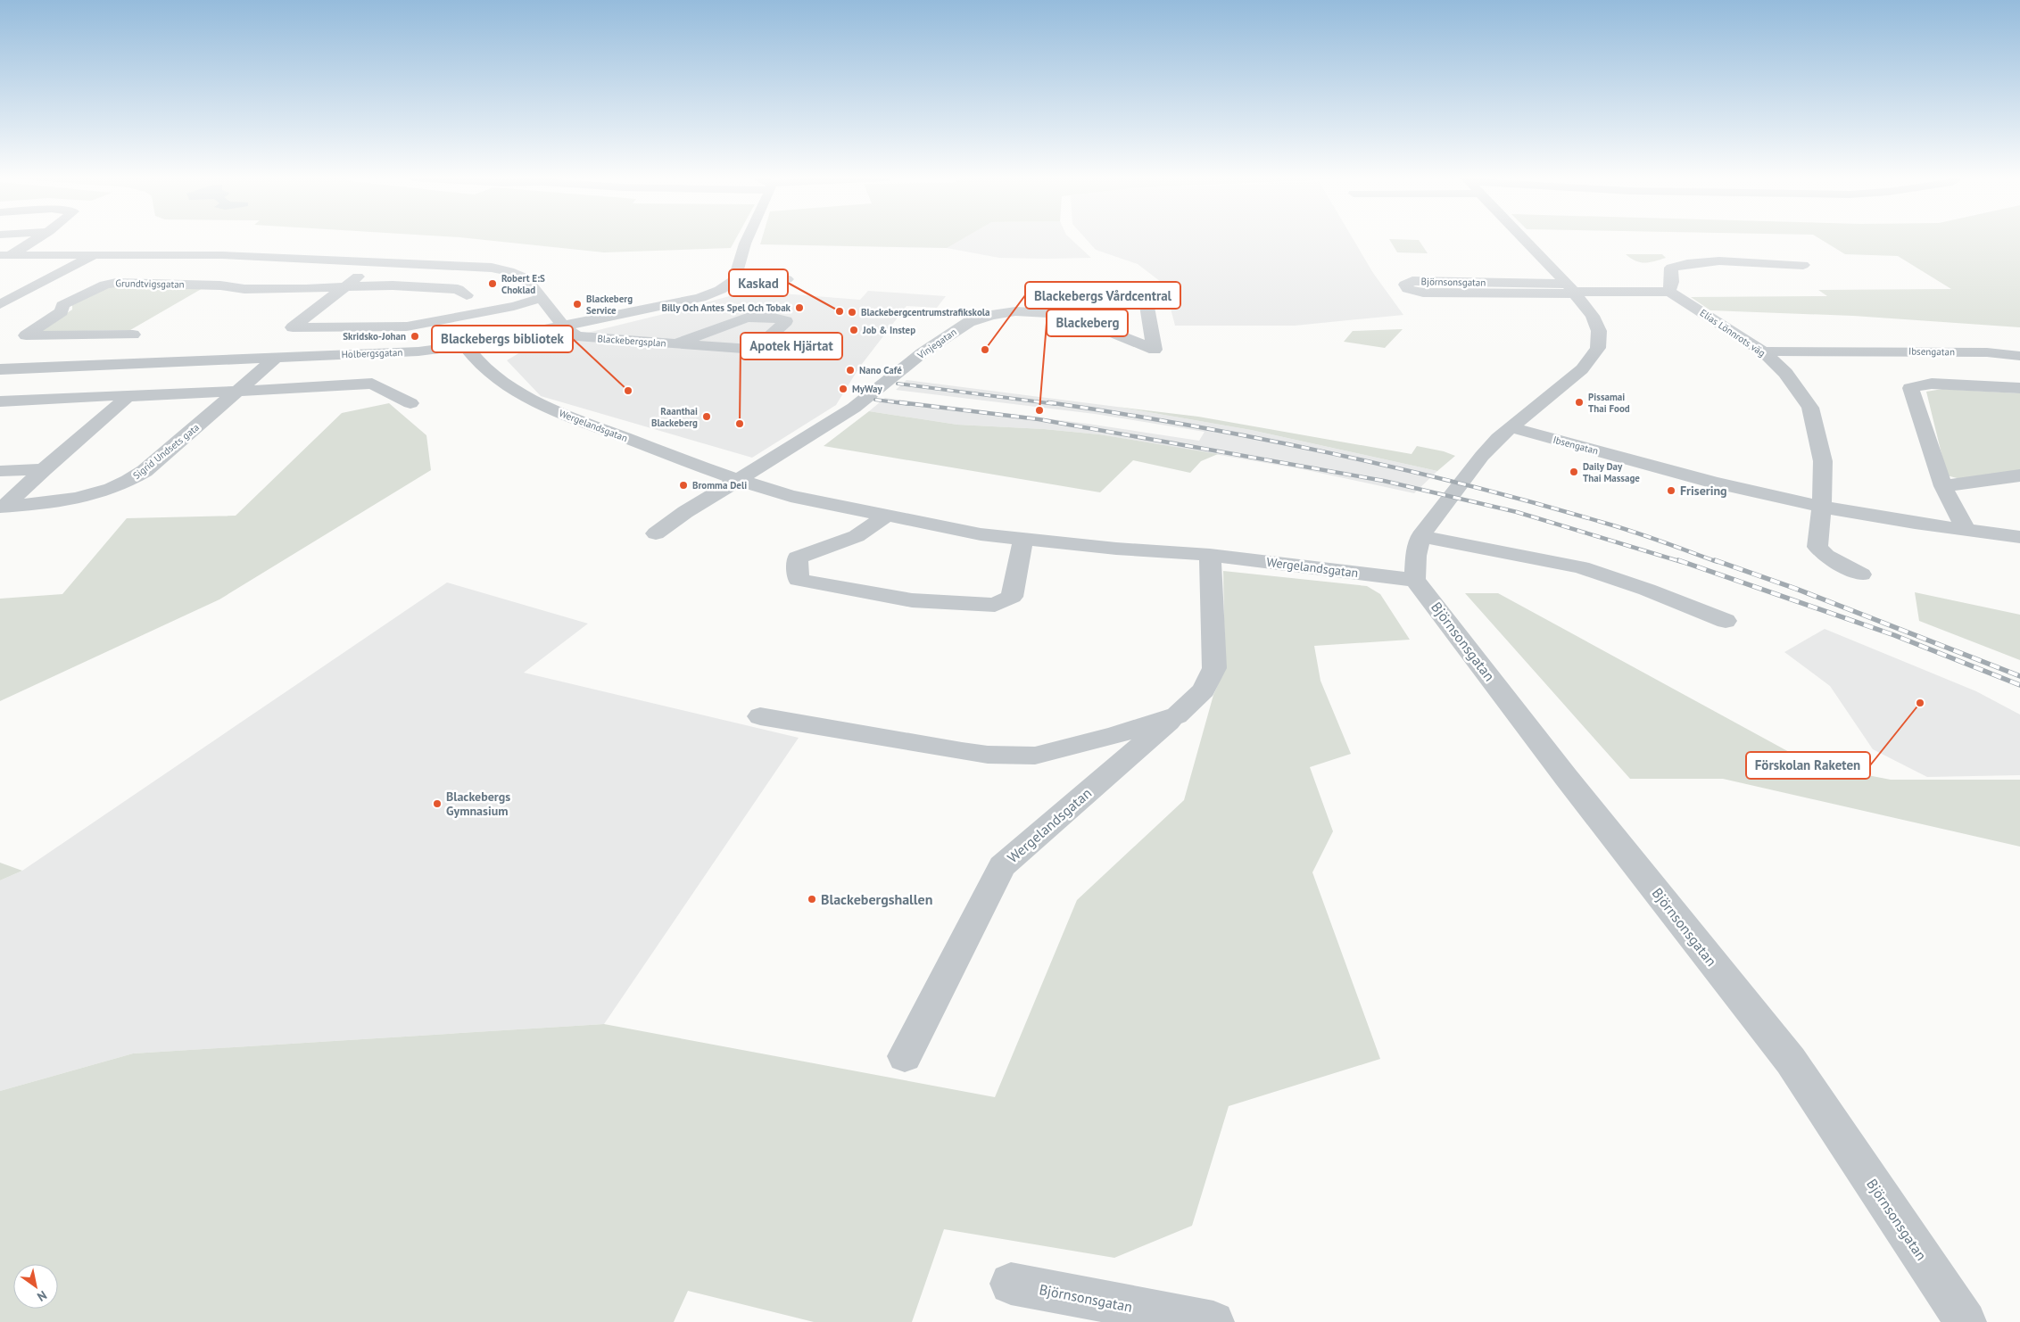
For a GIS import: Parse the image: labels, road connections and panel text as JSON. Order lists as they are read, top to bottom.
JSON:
{
  "streets": {
    "street": [
      "Björnsonsgatan",
      "Grundtvigsgatan",
      "Elias Lönnrots väg",
      "Blackebergsplan",
      "Vinjegatan",
      "Ibsengatan",
      "Holbergsgatan",
      "Wergelandsgatan",
      "Sigrid Undsets gata"
    ]
  },
  "crossings": [
    ["Björnsonsgatan", "Wergelandsgatan"],
    ["Elias Lönnrots väg", "Ibsengatan"],
    ["Blackebergsplan", "Holbergsgatan"],
    ["Vinjegatan", "Wergelandsgatan"],
    ["Holbergsgatan", "Wergelandsgatan"],
    ["Holbergsgatan", "Sigrid Undsets gata"]
  ],
  "places": [
    "Robert E:S Choklad",
    "Blackeberg Service",
    "Billy Och Antes Spel Och Tobak",
    "Kaskad",
    "Blackebergcentrumstrafikskola",
    "Job & Instep",
    "Skridsko-Johan",
    "Blackebergs Vårdcentral",
    "Nano Café",
    "MyWay",
    "Blackebergs bibliotek",
    "Pissamai Thai Food",
    "Blackeberg",
    "Raanthai Blackeberg",
    "Apotek Hjärtat",
    "Daily Day Thai Massage",
    "Bromma Deli",
    "Frisering",
    "Förskolan Raketen",
    "Blackebergs Gymnasium",
    "Blackebergshallen"
  ],
  "north": "bottom right"
}
